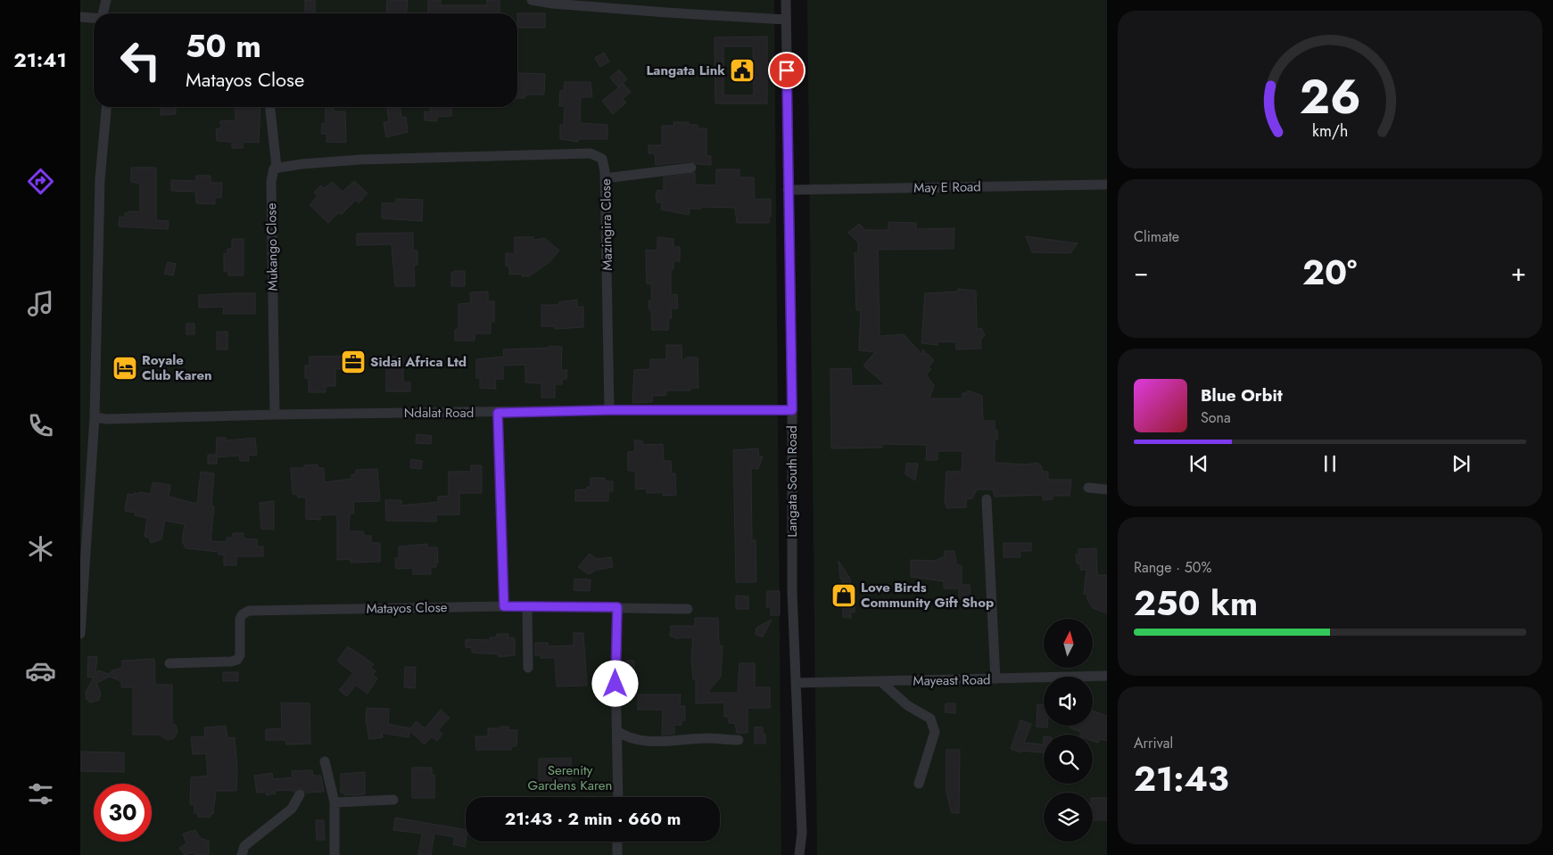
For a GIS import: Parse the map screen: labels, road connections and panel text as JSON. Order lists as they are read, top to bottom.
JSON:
{
  "streets": {
    "street": [
      "May E Road",
      "Mazingira Close",
      "Mukango Close",
      "Ndalat Road",
      "Langata South Road",
      "Matayos Close",
      "Mayeast Road"
    ]
  },
  "crossings": [
    ["May E Road", "Langata South Road"],
    ["Mazingira Close", "Mukango Close"],
    ["Mazingira Close", "Ndalat Road"],
    ["Mukango Close", "Ndalat Road"],
    ["Ndalat Road", "Langata South Road"],
    ["Langata South Road", "Mayeast Road"]
  ],
  "parks": ["Serenity Gardens Karen"],
  "places": {
    "public building": ["Langata Link"],
    "office": ["Sidai Africa Ltd"],
    "hotel": ["Royale Club Karen"],
    "shop": ["Love Birds Community Gift Shop"]
  },
  "north": "top",
  "page": {
    "tabs": "21:41",
    "turn": ["50 m", "Matayos Close"],
    "tile": [
      "Climate",
      ["Range · 50%", "250 km"],
      ["Arrival", "21:43"]
    ],
    "heat": ["−", "20°", "+"],
    "song": ["Blue Orbit", "Sona"],
    "limit": "30",
    "trip": "21:43 · 2 min · 660 m",
    "gauge": ["26", "km/h"]
  }
}
